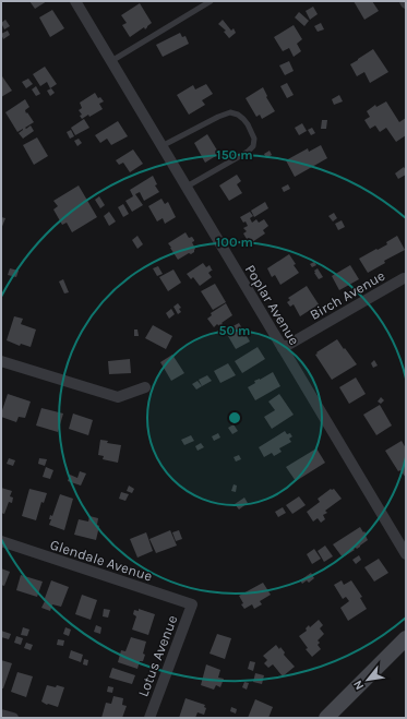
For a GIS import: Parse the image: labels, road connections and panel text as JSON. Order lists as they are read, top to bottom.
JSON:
{
  "streets": {
    "street": [
      "Birch Avenue",
      "Poplar Avenue",
      "Glendale Avenue",
      "Lotus Avenue"
    ]
  },
  "crossings": [
    ["Birch Avenue", "Poplar Avenue"],
    ["Glendale Avenue", "Lotus Avenue"]
  ],
  "north": "bottom left",
  "rings": ["150 m", "100 m", "50 m"]
}
